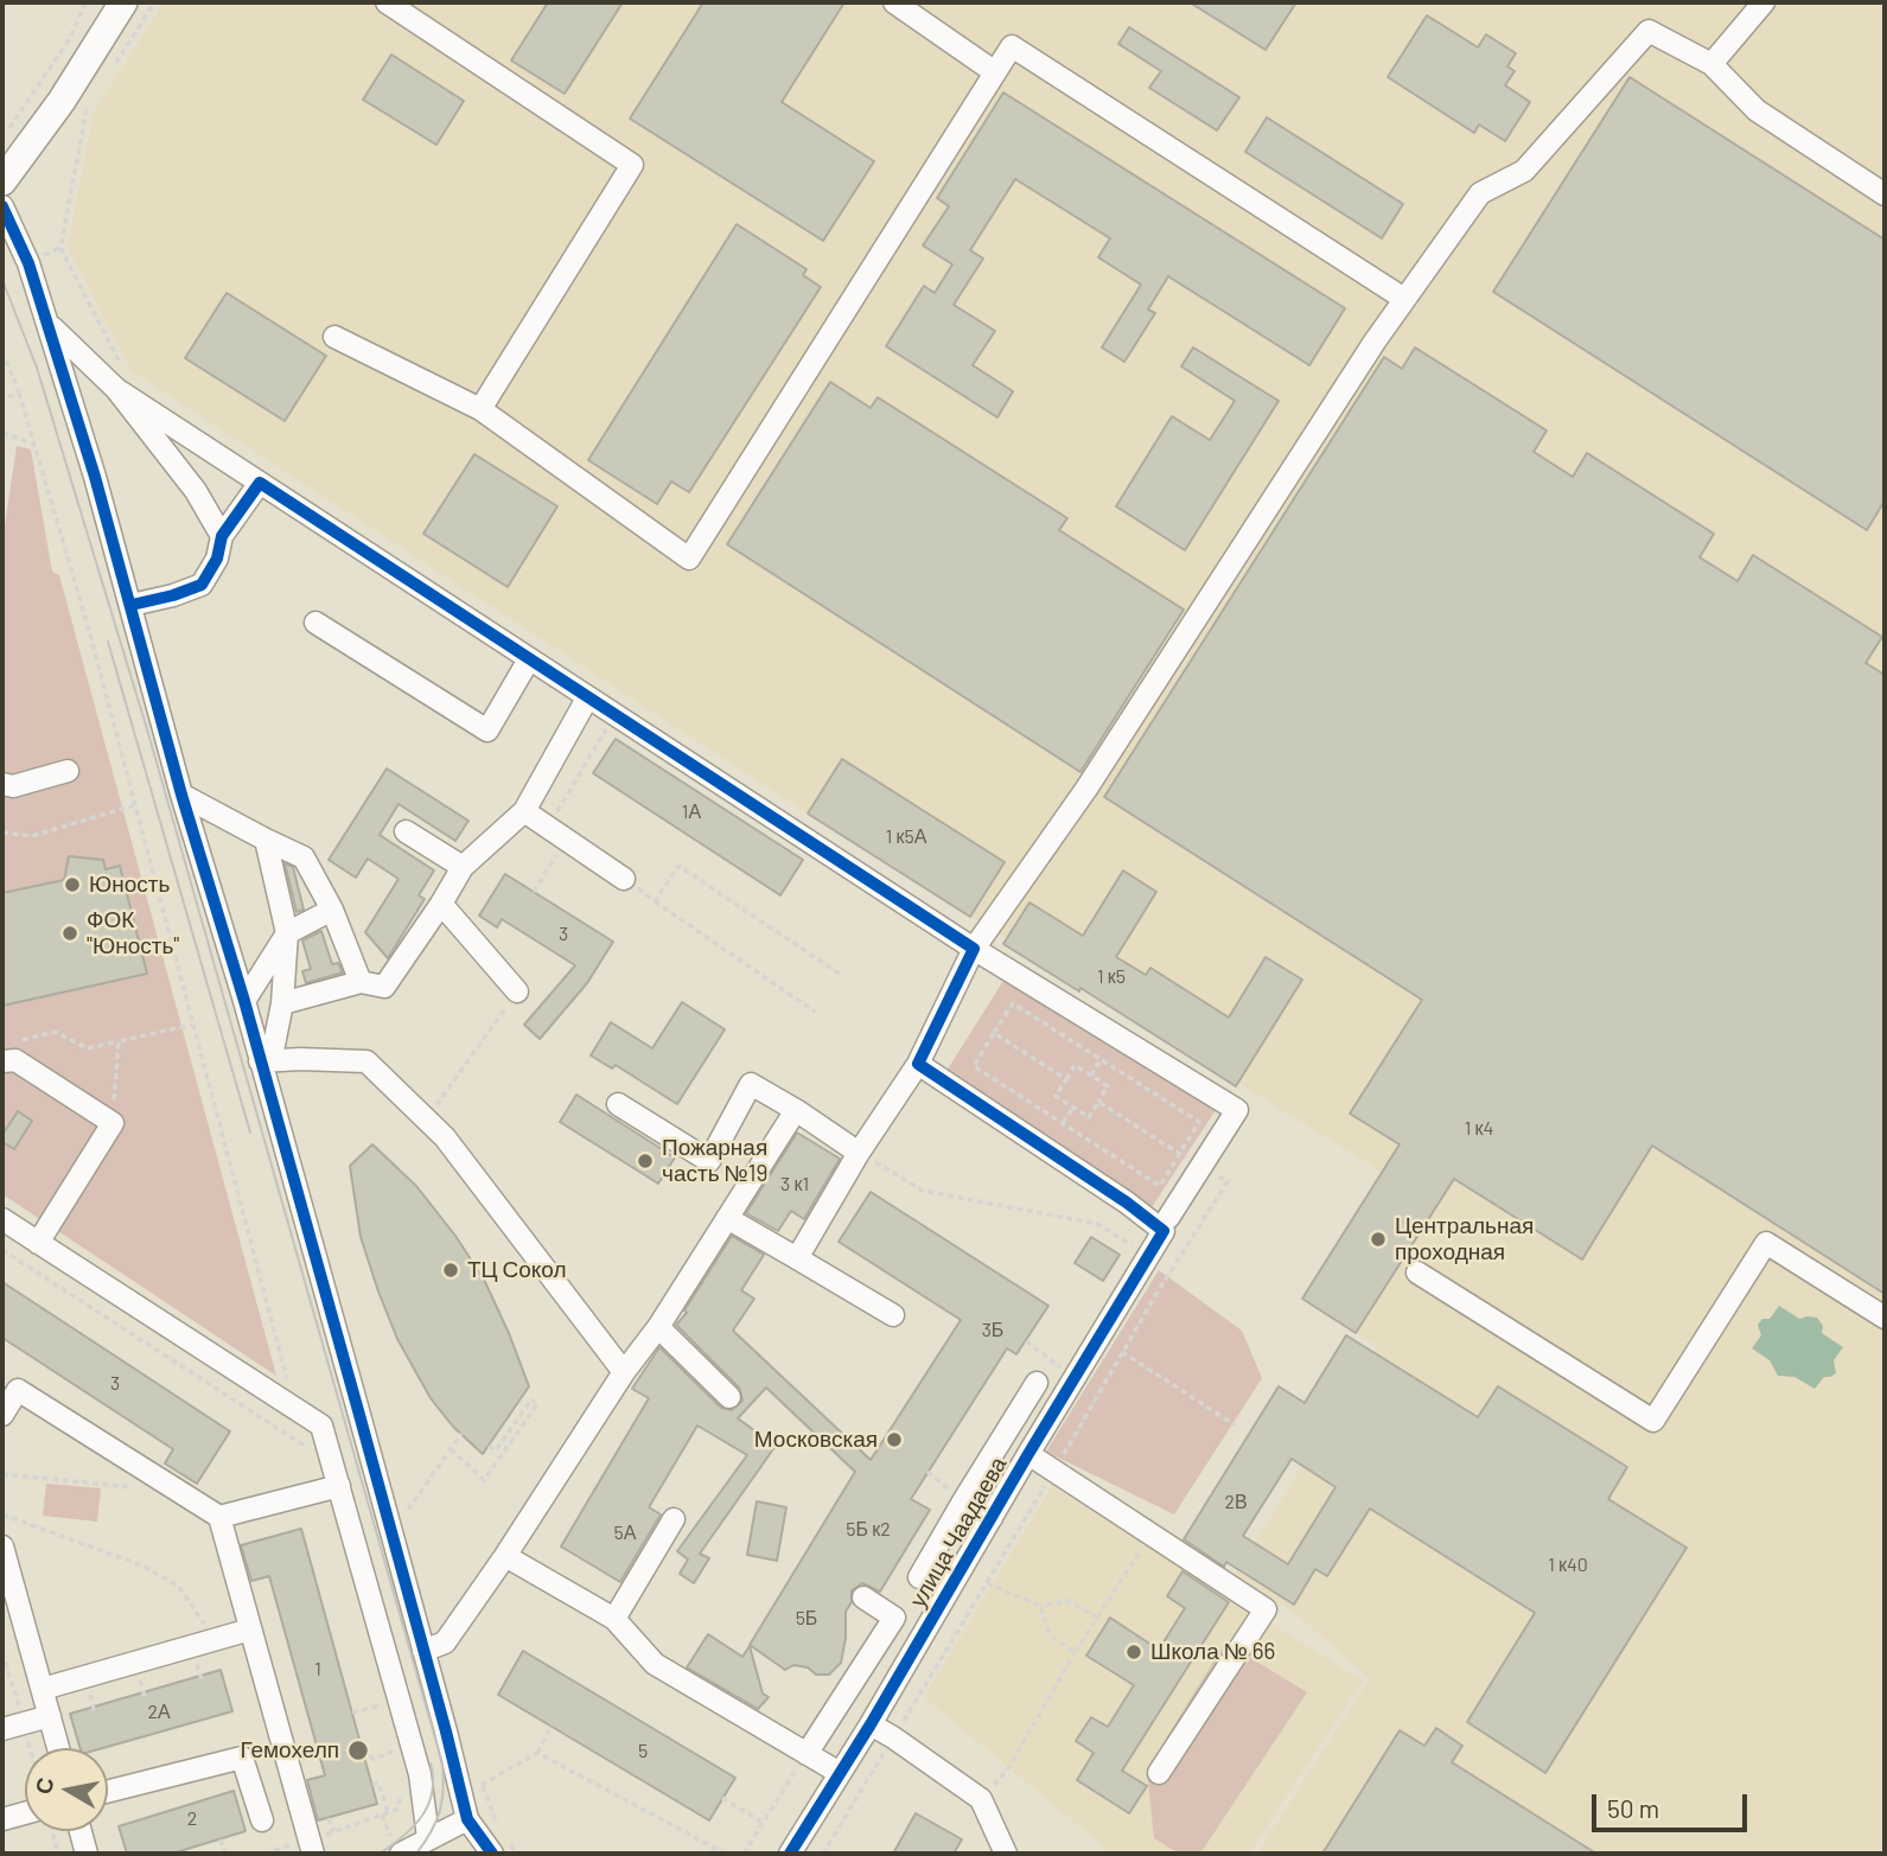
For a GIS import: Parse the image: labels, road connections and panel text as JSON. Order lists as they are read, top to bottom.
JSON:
{
  "streets": {
    "street": ["улица Чаадаева"]
  },
  "places": [
    "Юность",
    "ФОК \"Юность\"",
    "Пожарная часть №19",
    "Центральная проходная",
    "ТЦ Сокол",
    "Московская",
    "Школа № 66",
    "Гемохелп"
  ],
  "house_numbers": [
    "1А",
    "1 к5А",
    "3",
    "1 к5",
    "1 к4",
    "3 к1",
    "3Б",
    "3",
    "2В",
    "5Б к2",
    "5А",
    "1 к40",
    "5Б",
    "1",
    "2А",
    "5",
    "2"
  ],
  "scale_bar": "50 m",
  "north": "left"
}
